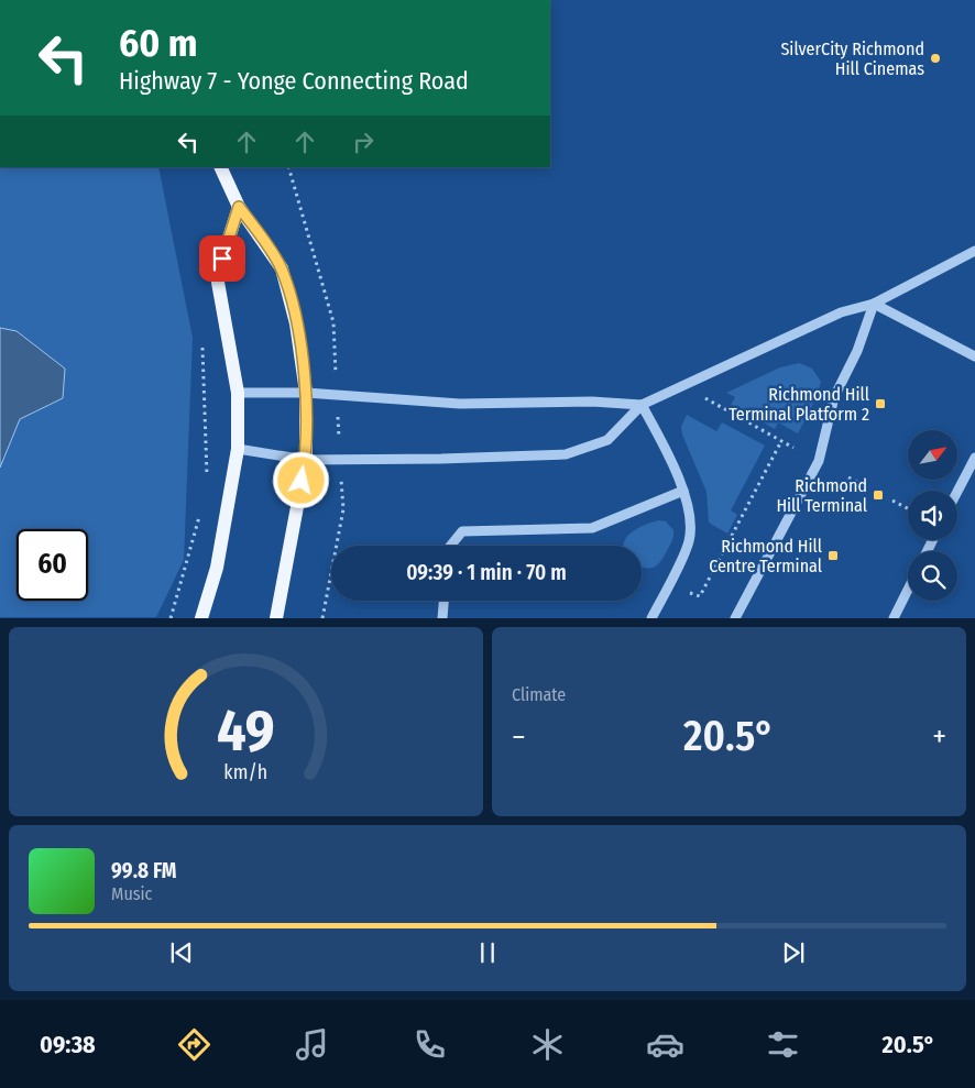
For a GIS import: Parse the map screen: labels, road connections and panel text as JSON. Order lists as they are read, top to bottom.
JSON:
{
  "places": {
    "other": ["SilverCity Richmond Hill Cinemas"],
    "transit": ["Richmond Hill Terminal Platform 2", "Richmond Hill Terminal", "Richmond Hill Centre Terminal"]
  },
  "north": "top right",
  "page": {
    "turn": ["60 m", "Highway 7 - Yonge Connecting Road"],
    "limit": "60",
    "trip": "09:39 · 1 min · 70 m",
    "tile": "Climate",
    "heat": ["−", "20.5°", "+"],
    "song": ["99.8 FM", "Music"],
    "tabs": ["09:38", "20.5°"],
    "gauge": ["49", "km/h"]
  }
}
